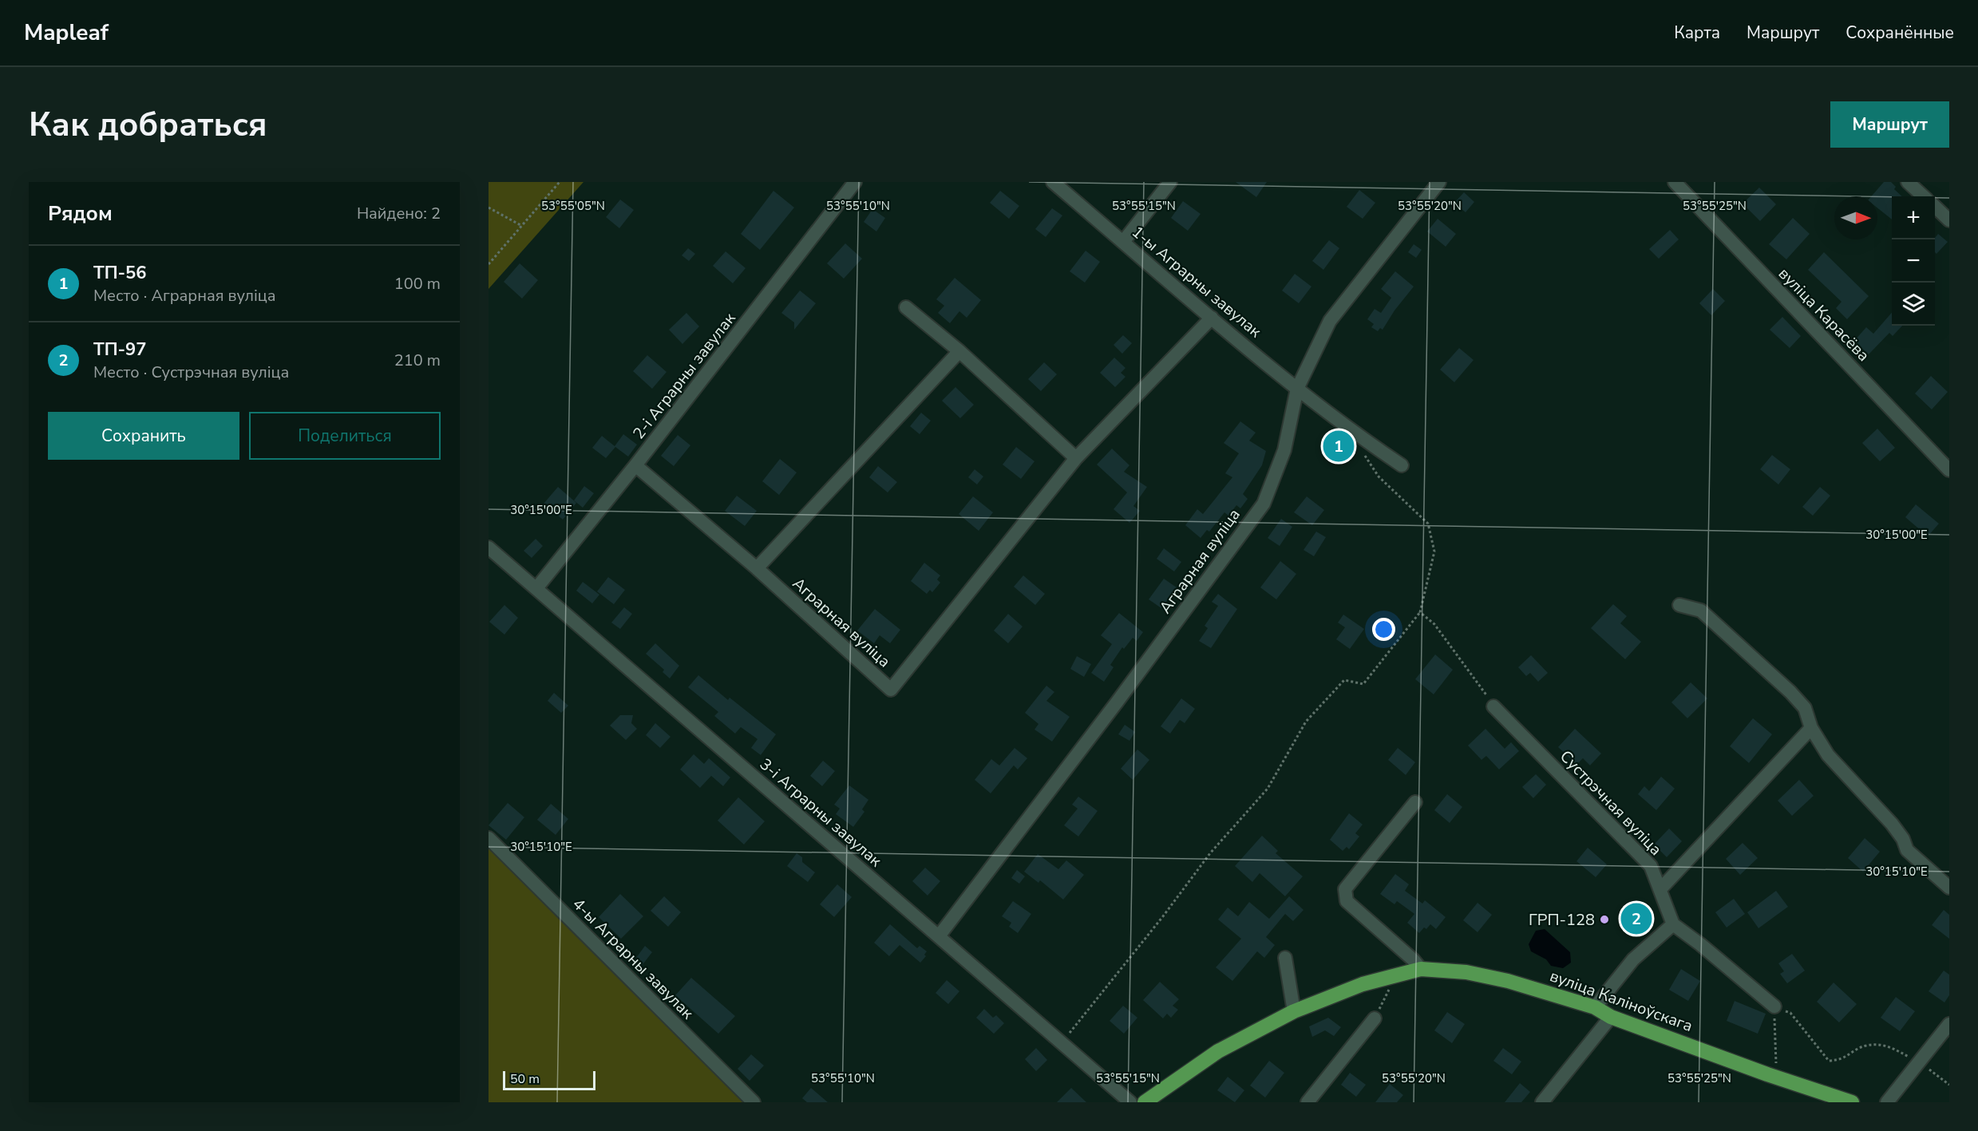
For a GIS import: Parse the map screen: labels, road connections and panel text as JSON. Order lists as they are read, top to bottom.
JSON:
{
  "streets": {
    "main road": ["вуліца Каліноўскага"],
    "street": [
      "1-ы Аграрны завулак",
      "вуліца Карасёва",
      "2-і Аграрны завулак",
      "Аграрная вуліца",
      "Сустрэчная вуліца",
      "3-і Аграрны завулак",
      "4-ы Аграрны завулак"
    ]
  },
  "crossings": [
    ["1-ы Аграрны завулак", "Аграрная вуліца"],
    ["2-і Аграрны завулак", "Аграрная вуліца"],
    ["2-і Аграрны завулак", "3-і Аграрны завулак"],
    ["Аграрная вуліца", "3-і Аграрны завулак"]
  ],
  "places": ["ГРП-128"],
  "scale_bar": "50 m",
  "north": "right",
  "page": {
    "header": "Mapleaf",
    "nav": ["Карта", "Маршрут", "Сохранённые"],
    "buttons": [
      "Маршрут",
      ["Сохранить", "Поделиться"]
    ],
    "title": "Как добраться",
    "heading": ["Рядом", "Найдено: 2"],
    "map_buttons": ["+", "−"],
    "list": [
      {
        "mark": "1",
        "name": "ТП-56",
        "note": "Место · Аграрная вуліца",
        "value": "100 m"
      },
      {
        "mark": "2",
        "name": "ТП-97",
        "note": "Место · Сустрэчная вуліца",
        "value": "210 m"
      }
    ],
    "pins": ["1", "2"],
    "scale": "50 m"
  },
  "coordinates": [
    "53°55'05\"N",
    "53°55'10\"N",
    "53°55'15\"N",
    "53°55'20\"N",
    "53°55'25\"N",
    "30°15'00\"E",
    "30°15'10\"E"
  ]
}
